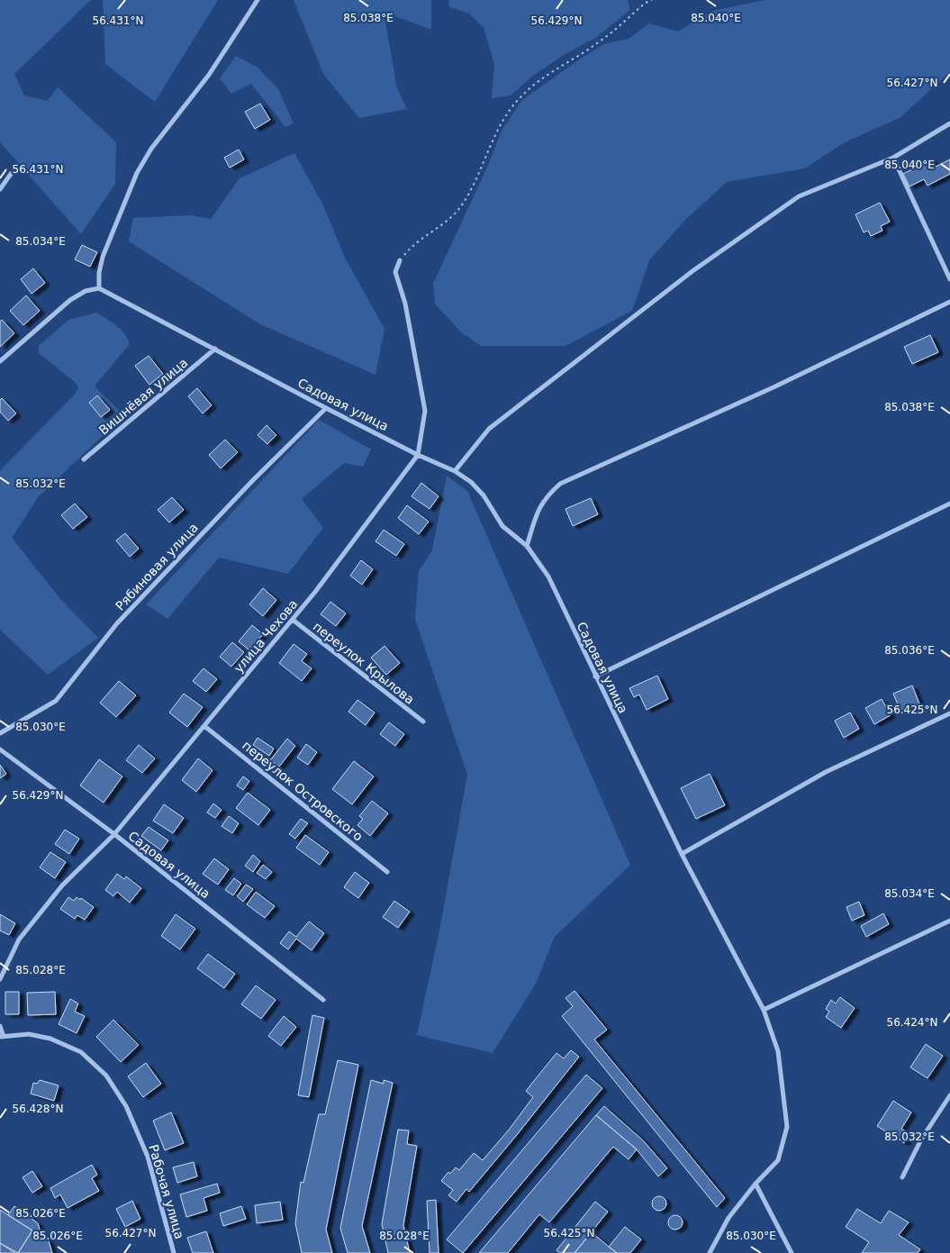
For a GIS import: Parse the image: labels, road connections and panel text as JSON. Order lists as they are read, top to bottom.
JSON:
{
  "streets": {
    "street": [
      "Вишнёвая улица",
      "Садовая улица",
      "Рябиновая улица",
      "улица Чехова",
      "переулок Крылова",
      "переулок Островского",
      "Рабочая улица"
    ]
  },
  "crossings": [
    ["Вишнёвая улица", "Садовая улица"],
    ["Садовая улица", "Рябиновая улица"],
    ["Садовая улица", "улица Чехова"],
    ["улица Чехова", "переулок Крылова"],
    ["улица Чехова", "переулок Островского"]
  ],
  "coordinates": [
    "85.040°E",
    "85.038°E",
    "56.431°N",
    "56.429°N",
    "56.427°N",
    "85.034°E",
    "85.032°E",
    "85.036°E",
    "56.425°N",
    "85.030°E",
    "85.028°E",
    "56.424°N",
    "56.428°N",
    "85.026°E"
  ]
}
